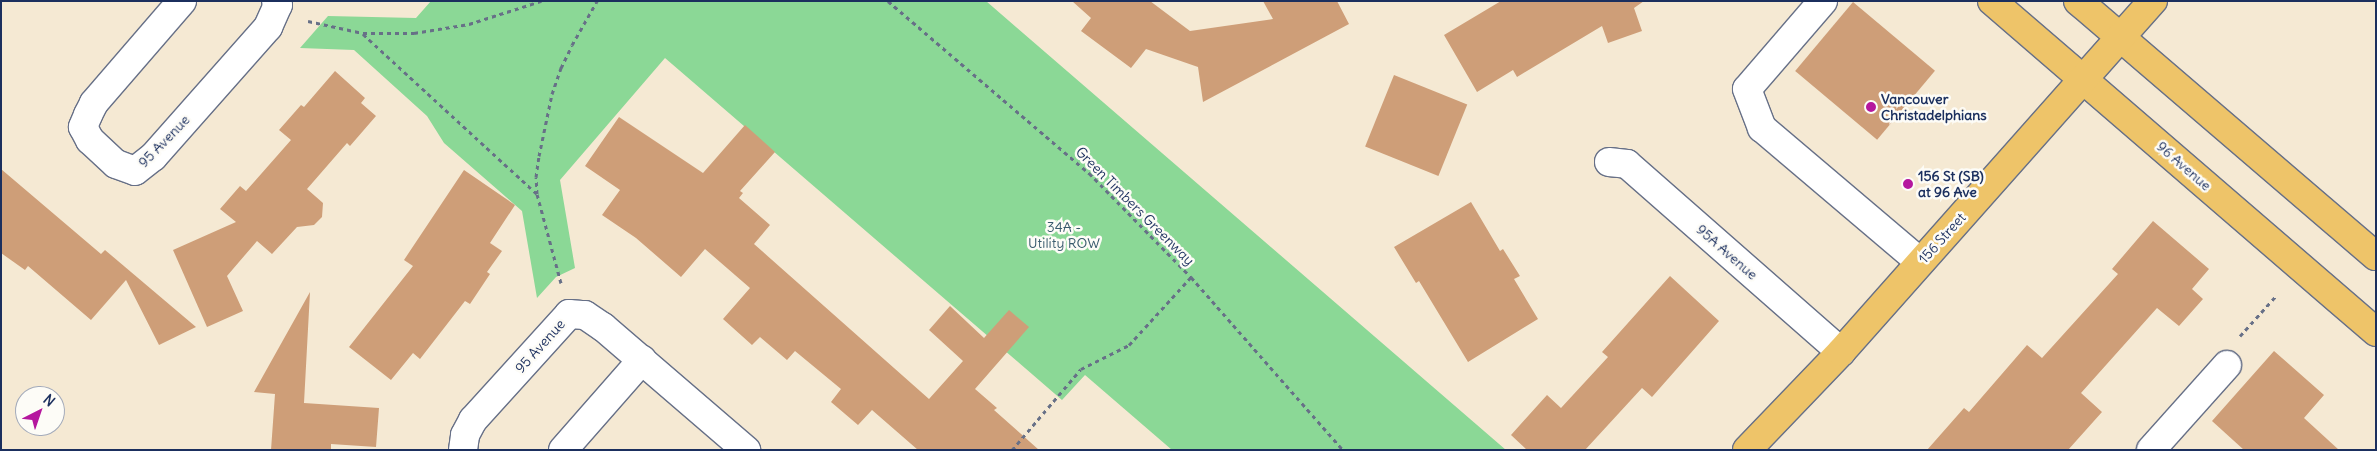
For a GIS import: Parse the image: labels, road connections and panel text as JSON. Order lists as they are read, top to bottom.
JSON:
{
  "streets": {
    "main road": ["96 Avenue", "156 Street"],
    "street": ["95 Avenue", "95A Avenue"],
    "path": ["Green Timbers Greenway"]
  },
  "crossings": [
    ["96 Avenue", "156 Street"],
    ["156 Street", "95A Avenue"]
  ],
  "parks": ["34A - Utility ROW"],
  "places": ["Vancouver Christadelphians", "156 St (SB) at 96 Ave"],
  "north": "top right"
}
